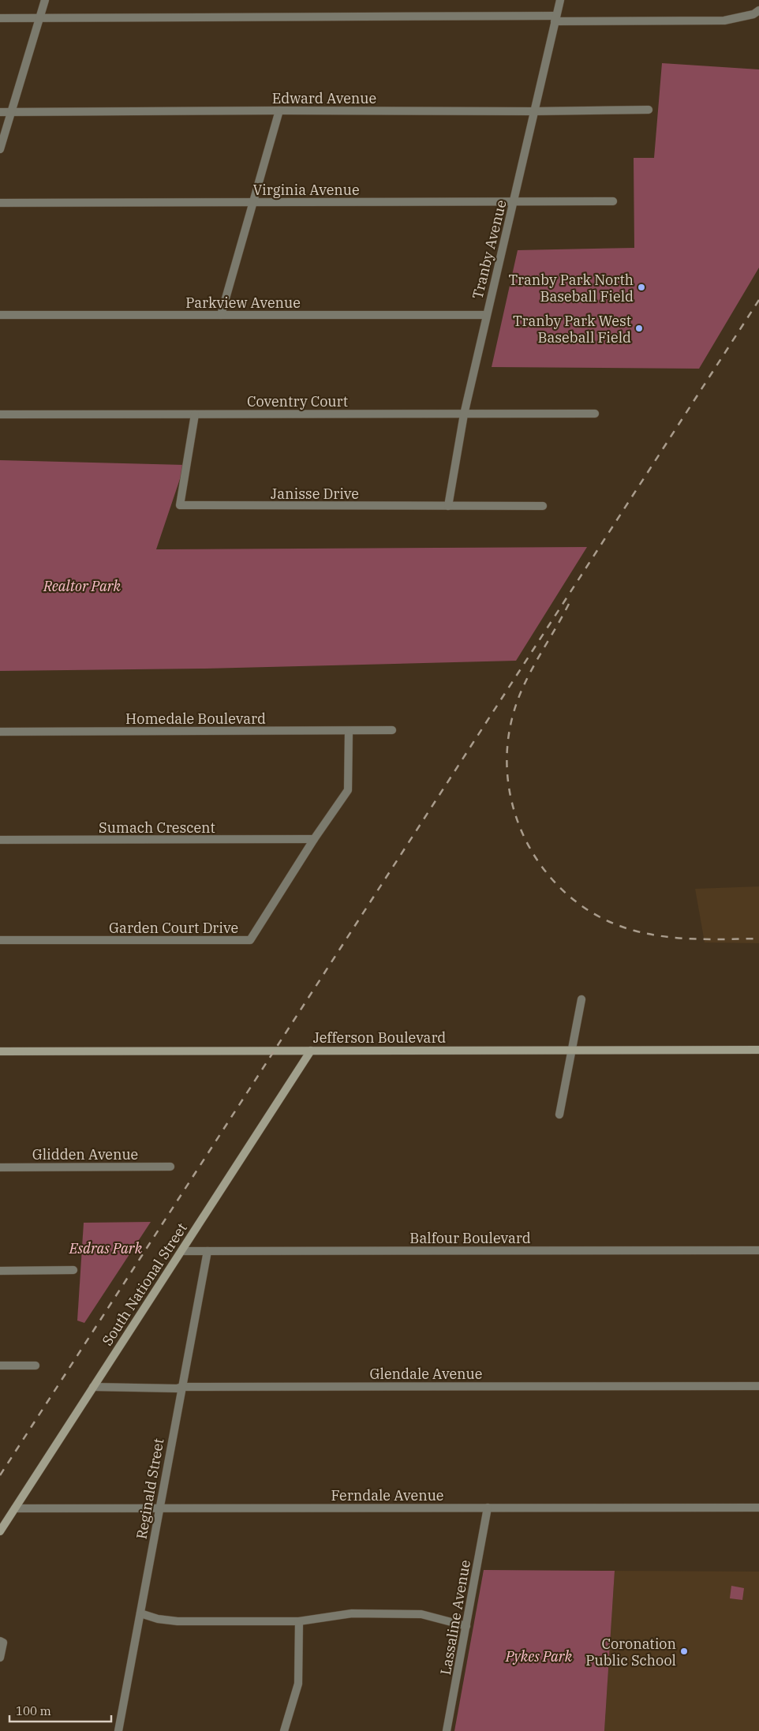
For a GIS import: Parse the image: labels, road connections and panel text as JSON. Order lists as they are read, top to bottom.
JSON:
{
  "streets": {
    "street": [
      "Edward Avenue",
      "Virginia Avenue",
      "Tranby Avenue",
      "Parkview Avenue",
      "Coventry Court",
      "Janisse Drive",
      "Homedale Boulevard",
      "Sumach Crescent",
      "Garden Court Drive",
      "Jefferson Boulevard",
      "Glidden Avenue",
      "Balfour Boulevard",
      "South National Street",
      "Glendale Avenue",
      "Reginald Street",
      "Ferndale Avenue",
      "Lassaline Avenue"
    ]
  },
  "crossings": [
    ["Edward Avenue", "Tranby Avenue"],
    ["Virginia Avenue", "Tranby Avenue"],
    ["Tranby Avenue", "Parkview Avenue"],
    ["Tranby Avenue", "Coventry Court"],
    ["Tranby Avenue", "Janisse Drive"],
    ["Coventry Court", "Janisse Drive"],
    ["Homedale Boulevard", "Garden Court Drive"],
    ["Sumach Crescent", "Garden Court Drive"],
    ["Jefferson Boulevard", "South National Street"],
    ["Balfour Boulevard", "South National Street"],
    ["Balfour Boulevard", "Reginald Street"],
    ["South National Street", "Glendale Avenue"],
    ["South National Street", "Ferndale Avenue"],
    ["Glendale Avenue", "Reginald Street"],
    ["Reginald Street", "Ferndale Avenue"],
    ["Ferndale Avenue", "Lassaline Avenue"]
  ],
  "parks": ["Realtor Park", "Esdras Park", "Pykes Park"],
  "places": ["Tranby Park North Baseball Field", "Tranby Park West Baseball Field", "Coronation Public School"],
  "scale_bar": "100 m"
}
